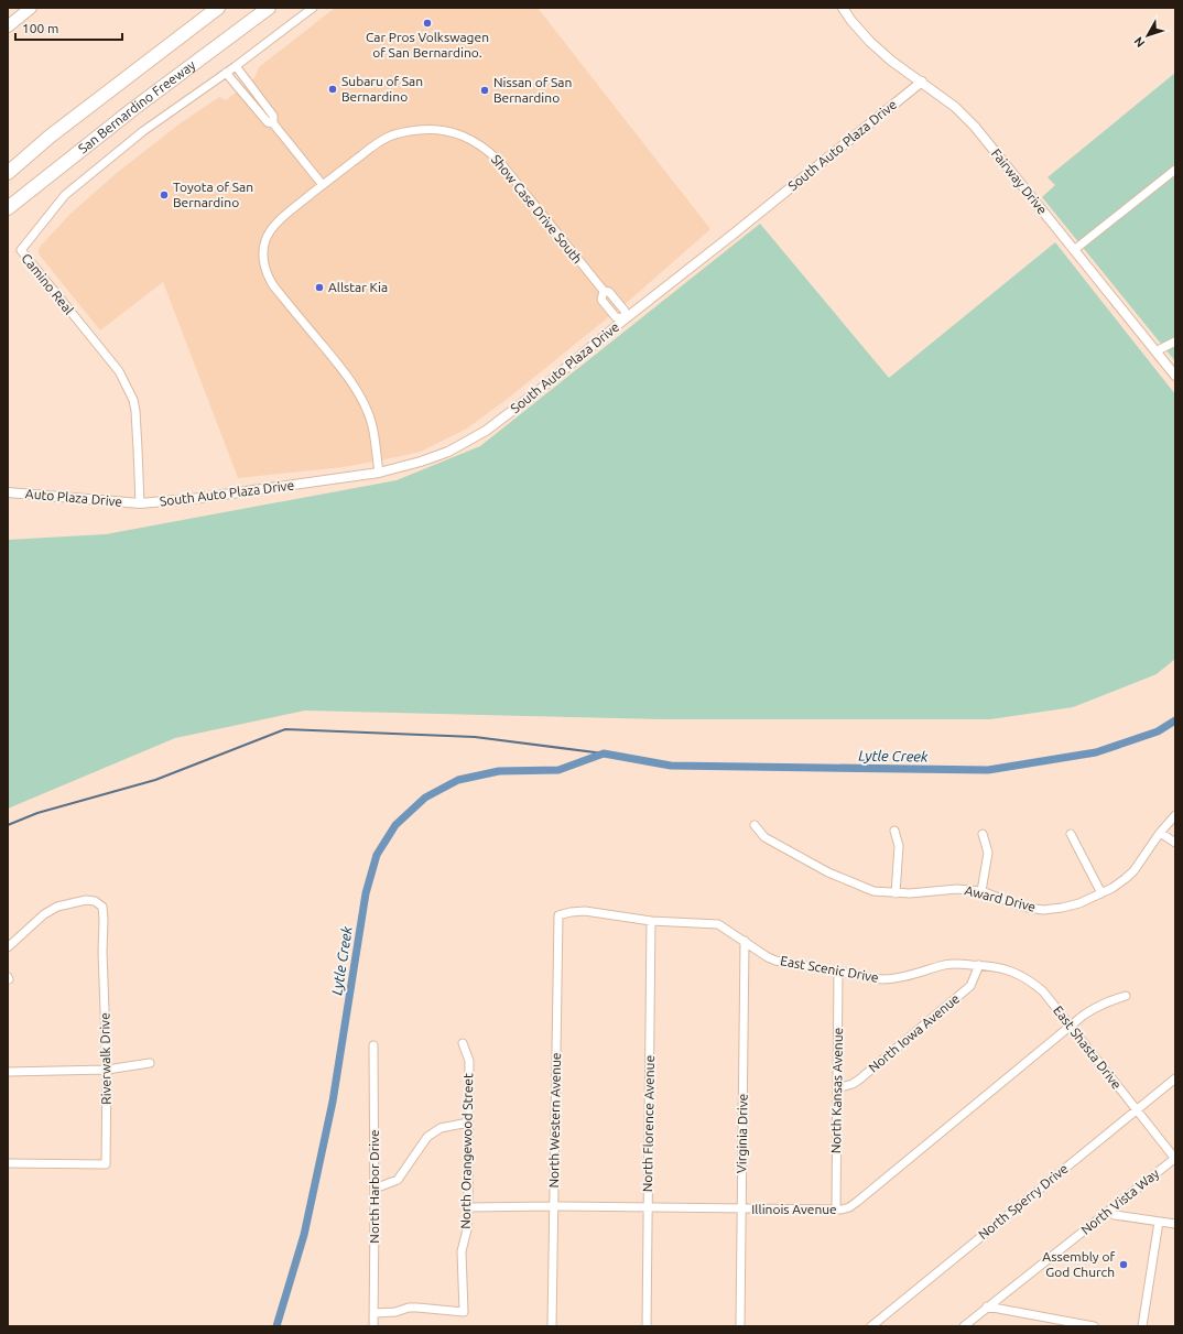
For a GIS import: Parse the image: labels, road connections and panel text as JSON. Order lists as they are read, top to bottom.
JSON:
{
  "streets": {
    "highway": ["San Bernardino Freeway"],
    "street": [
      "South Auto Plaza Drive",
      "Fairway Drive",
      "Show Case Drive South",
      "Camino Real",
      "Auto Plaza Drive",
      "Award Drive",
      "East Scenic Drive",
      "North Iowa Avenue",
      "East Shasta Drive",
      "Riverwalk Drive",
      "North Kansas Avenue",
      "North Western Avenue",
      "North Florence Avenue",
      "Virginia Drive",
      "North Orangewood Street",
      "North Harbor Drive",
      "North Sperry Drive",
      "North Vista Way",
      "Illinois Avenue"
    ]
  },
  "crossings": [
    ["South Auto Plaza Drive", "Fairway Drive"],
    ["South Auto Plaza Drive", "Show Case Drive South"],
    ["South Auto Plaza Drive", "Camino Real"],
    ["South Auto Plaza Drive", "Auto Plaza Drive"],
    ["Camino Real", "Auto Plaza Drive"],
    ["East Scenic Drive", "North Iowa Avenue"],
    ["East Scenic Drive", "East Shasta Drive"],
    ["East Scenic Drive", "North Kansas Avenue"],
    ["East Scenic Drive", "North Western Avenue"],
    ["East Scenic Drive", "North Florence Avenue"],
    ["East Scenic Drive", "Virginia Drive"],
    ["North Iowa Avenue", "East Shasta Drive"],
    ["North Iowa Avenue", "North Kansas Avenue"],
    ["East Shasta Drive", "North Sperry Drive"],
    ["East Shasta Drive", "North Vista Way"],
    ["East Shasta Drive", "Illinois Avenue"],
    ["North Kansas Avenue", "Illinois Avenue"],
    ["North Western Avenue", "Illinois Avenue"],
    ["North Florence Avenue", "Illinois Avenue"],
    ["Virginia Drive", "Illinois Avenue"],
    ["North Orangewood Street", "North Harbor Drive"],
    ["North Orangewood Street", "Illinois Avenue"]
  ],
  "water": ["Lytle Creek"],
  "places": [
    "Car Pros Volkswagen of San Bernardino.",
    "Subaru of San Bernardino",
    "Nissan of San Bernardino",
    "Toyota of San Bernardino",
    "Allstar Kia",
    "Assembly of God Church"
  ],
  "scale_bar": "100 m",
  "north": "bottom left"
}
